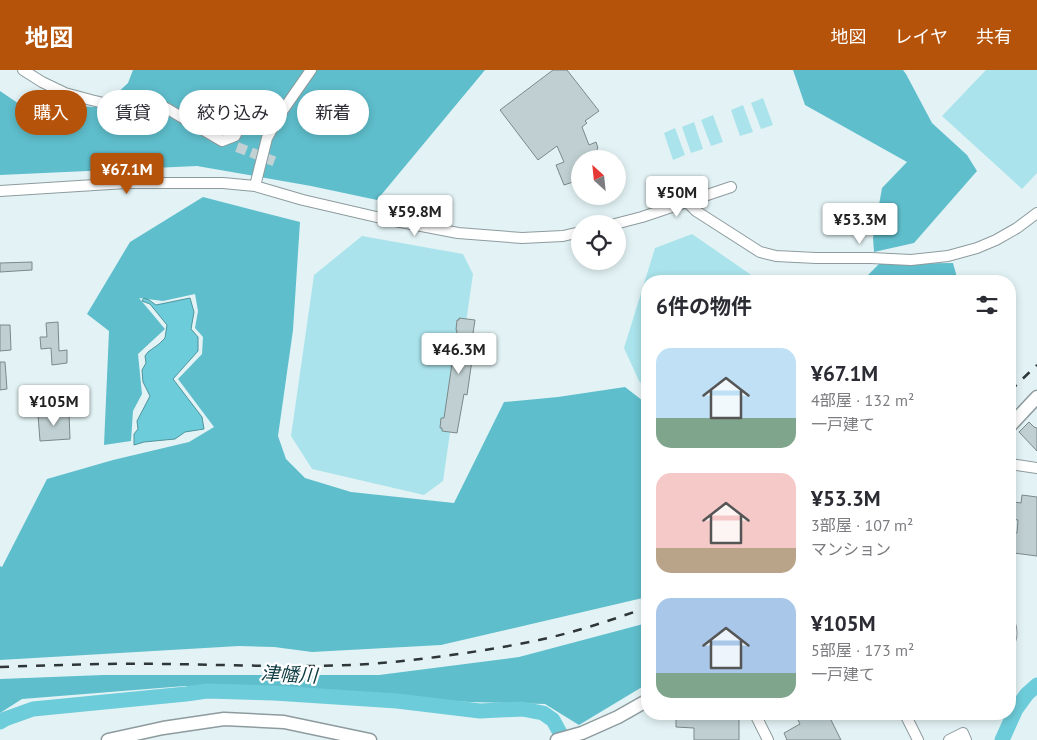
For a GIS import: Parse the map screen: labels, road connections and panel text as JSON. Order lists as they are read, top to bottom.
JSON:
{
  "water": ["津幡川"],
  "north": "top left",
  "page": {
    "header": "地図",
    "nav": ["地図", "レイヤ", "共有"],
    "chip": [
      "購入",
      "賃貸",
      "絞り込み",
      "新着"
    ],
    "price": [
      "¥67.1M",
      "¥50M",
      "¥59.8M",
      "¥53.3M",
      "¥46.3M",
      "¥105M"
    ],
    "heading": "6件の物件",
    "list": [
      {
        "name": "¥67.1M",
        "note": "4部屋 · 132 m² · 一戸建て"
      },
      {
        "name": "¥53.3M",
        "note": "3部屋 · 107 m² · マンション"
      },
      {
        "name": "¥105M",
        "note": "5部屋 · 173 m² · 一戸建て"
      }
    ]
  }
}
